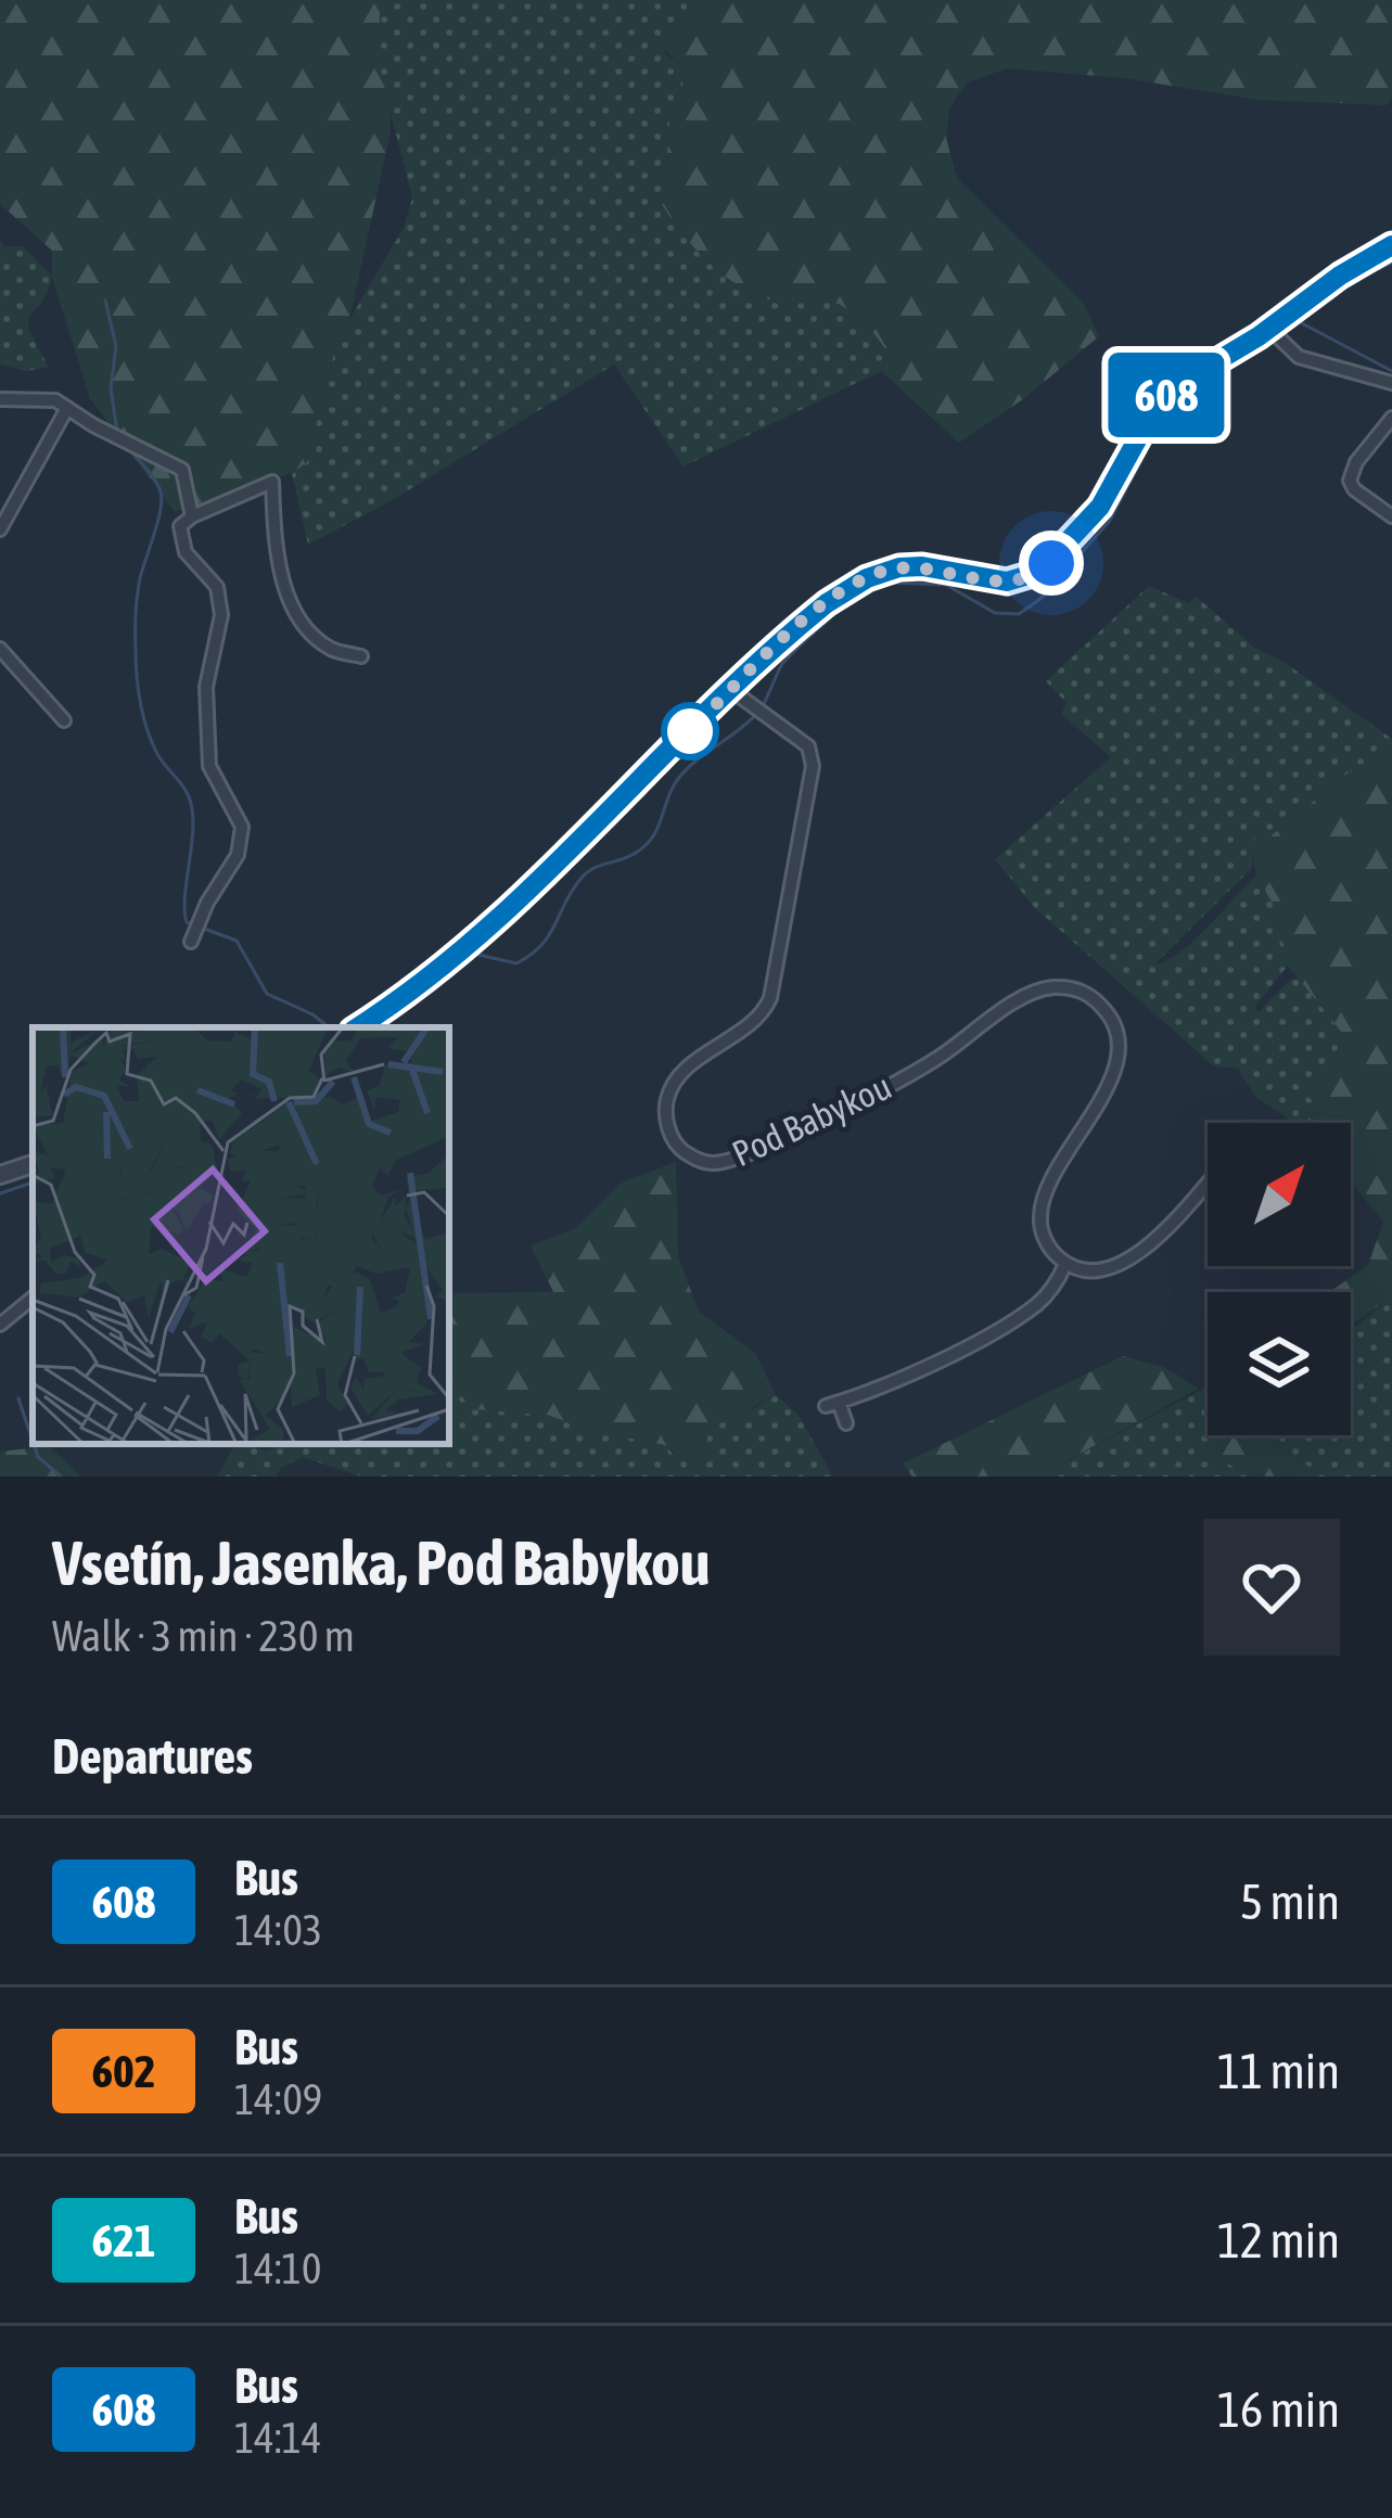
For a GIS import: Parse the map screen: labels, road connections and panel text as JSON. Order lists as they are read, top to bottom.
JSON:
{
  "streets": {
    "street": ["Pod Babykou"]
  },
  "lines": ["bus line 608"],
  "north": "top right",
  "page": {
    "on_map": "608",
    "heading": [
      ["Vsetín, Jasenka, Pod Babykou", "Walk · 3 min · 230 m"],
      "Departures"
    ],
    "list": [
      {
        "mark": "608",
        "name": "Bus",
        "note": "14:03",
        "value": "5 min"
      },
      {
        "mark": "602",
        "name": "Bus",
        "note": "14:09",
        "value": "11 min"
      },
      {
        "mark": "621",
        "name": "Bus",
        "note": "14:10",
        "value": "12 min"
      },
      {
        "mark": "608",
        "name": "Bus",
        "note": "14:14",
        "value": "16 min"
      }
    ]
  }
}
